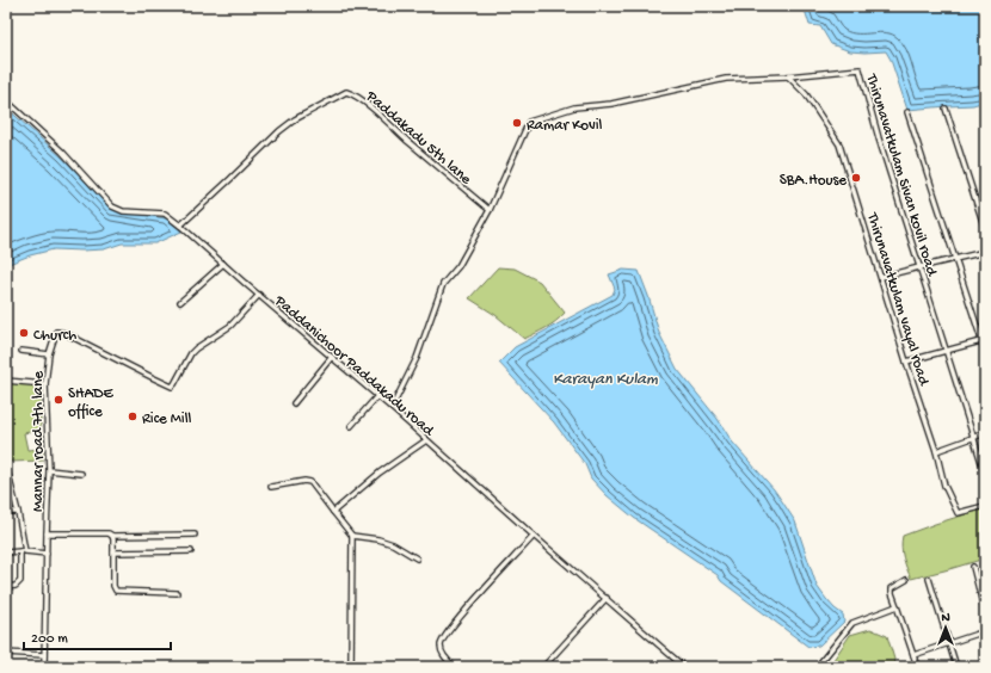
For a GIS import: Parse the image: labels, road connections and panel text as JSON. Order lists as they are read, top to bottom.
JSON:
{
  "streets": {
    "street": [
      "Paddakadu 5th lane",
      "Thirunavatkulam Sivan kovil road",
      "Thirunavatkulam vayal road",
      "Paddanichoor Paddakadu road",
      "Mannar road 7th lane"
    ]
  },
  "crossings": [
    ["Paddakadu 5th lane", "Thirunavatkulam Sivan kovil road"],
    ["Paddakadu 5th lane", "Paddanichoor Paddakadu road"],
    ["Thirunavatkulam Sivan kovil road", "Thirunavatkulam vayal road"],
    ["Thirunavatkulam Sivan kovil road", "Paddanichoor Paddakadu road"],
    ["Paddanichoor Paddakadu road", "Mannar road 7th lane"]
  ],
  "water": ["Karayan Kulam"],
  "places": [
    "Ramar Kovil",
    "SBA.House",
    "Church",
    "SHADE office",
    "Rice Mill"
  ],
  "scale_bar": "200 m",
  "north": "top"
}
